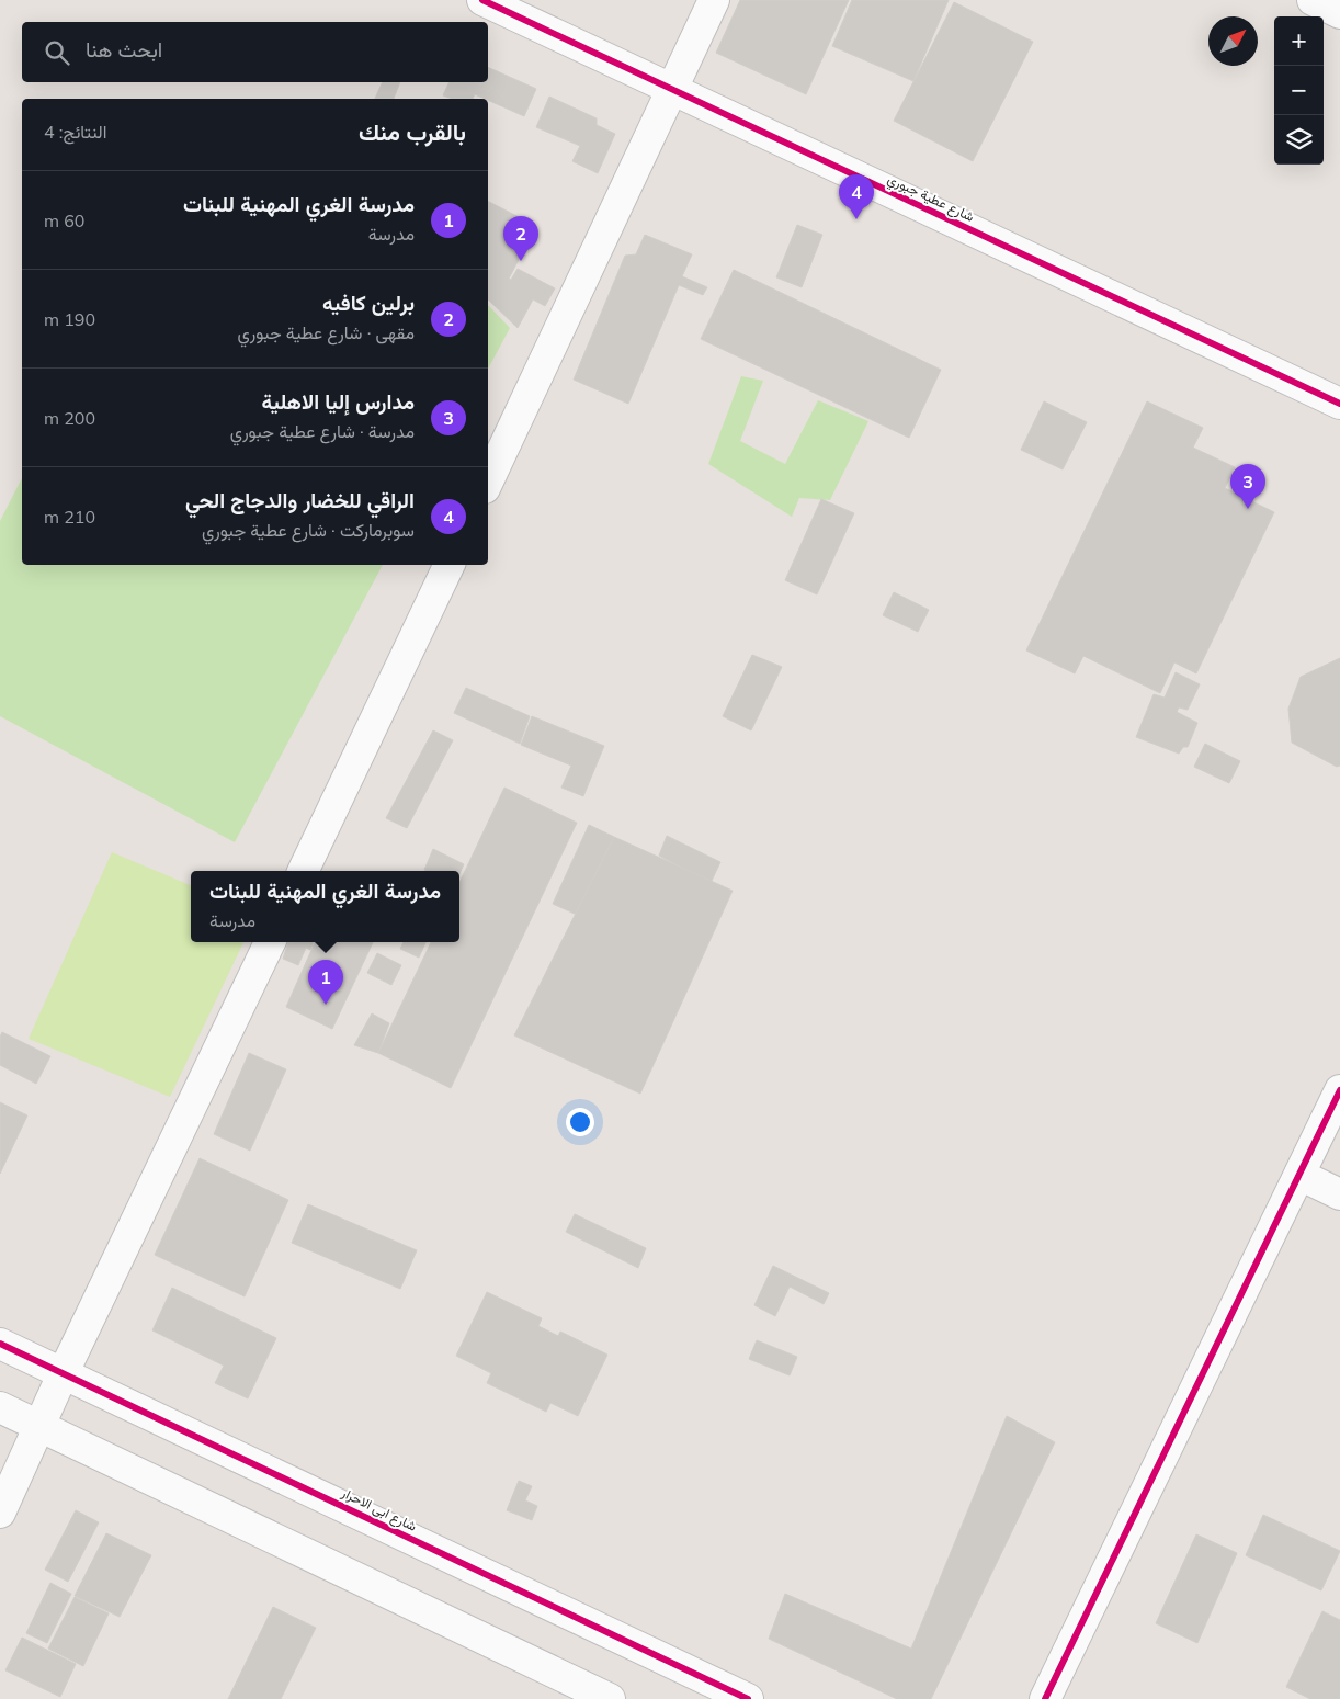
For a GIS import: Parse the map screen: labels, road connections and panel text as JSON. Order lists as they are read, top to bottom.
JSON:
{
  "streets": {
    "street": ["شارع عطية جبوري", "شارع ابی الاحرار"]
  },
  "north": "top right",
  "page": {
    "map_buttons": ["+", "−"],
    "search": "ابحث هنا",
    "heading": ["بالقرب منك", "النتائج: 4"],
    "list": [
      {
        "mark": "1",
        "name": "مدرسة الغري المهنية للبنات",
        "note": "مدرسة",
        "value": "60 m"
      },
      {
        "mark": "2",
        "name": "برلين كافيه",
        "note": "مقهى · شارع عطية جبوري",
        "value": "190 m"
      },
      {
        "mark": "3",
        "name": "مدارس إليا الاهلية",
        "note": "مدرسة · شارع عطية جبوري",
        "value": "200 m"
      },
      {
        "mark": "4",
        "name": "الراقي للخضار والدجاج الحي",
        "note": "سوبرماركت · شارع عطية جبوري",
        "value": "210 m"
      }
    ],
    "pins": [
      "4",
      "2",
      "3",
      "1"
    ],
    "popup": ["مدرسة الغري المهنية للبنات", "مدرسة"]
  }
}
